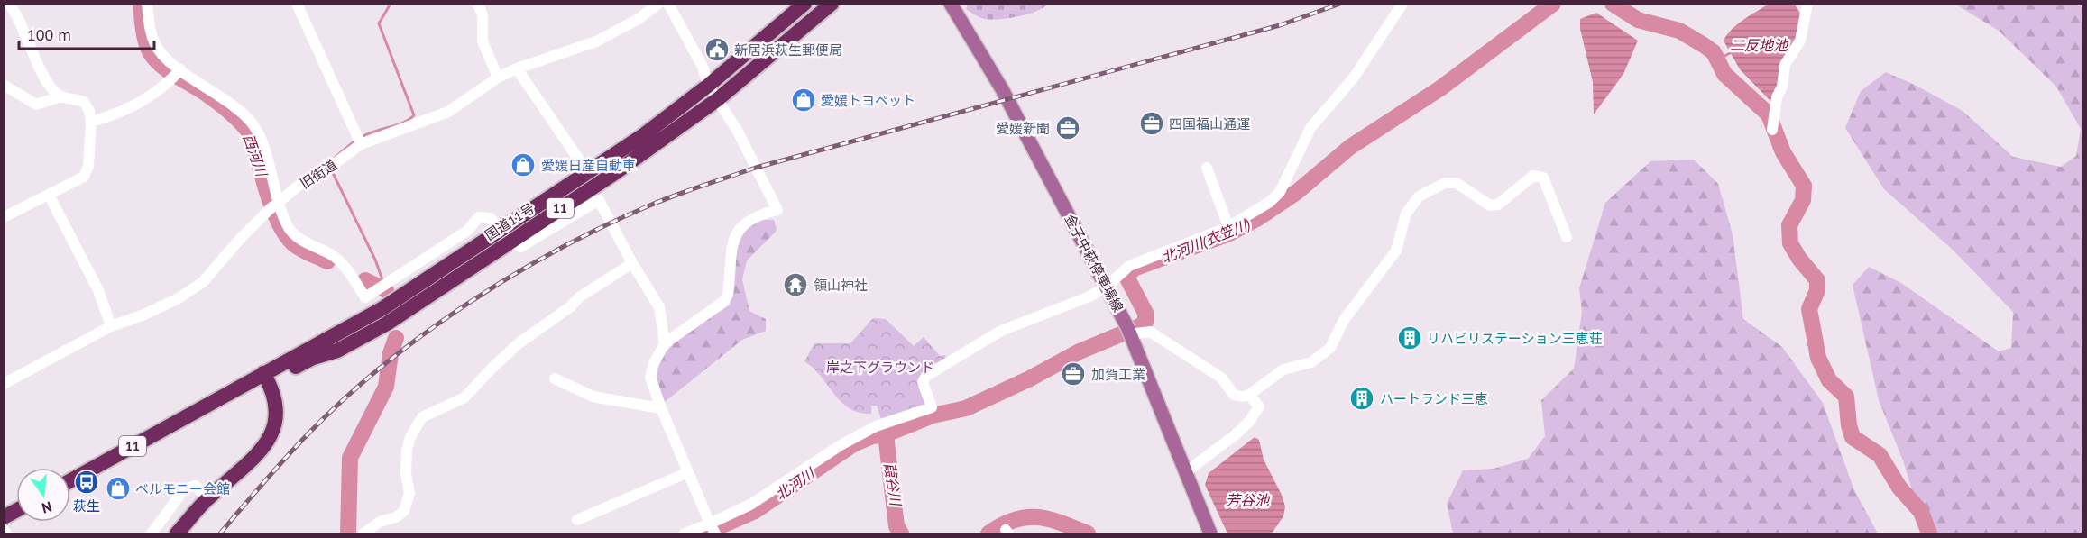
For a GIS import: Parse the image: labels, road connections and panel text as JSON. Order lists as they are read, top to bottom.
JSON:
{
  "streets": {
    "highway": ["11", "国道11号"],
    "main road": ["金子中萩停車場線"],
    "street": ["旧街道"]
  },
  "water": [
    "二反地池",
    "西河川",
    "北河川(衣笠川)",
    "北河川",
    "葭谷川",
    "芳谷池"
  ],
  "parks": ["岸之下グラウンド"],
  "places": {
    "public building": ["新居浜萩生郵便局"],
    "shop": ["愛媛トヨペット", "愛媛日産自動車", "ベルモニー会館"],
    "office": ["四国福山通運", "愛媛新聞", "加賀工業"],
    "temple": ["領山神社"],
    "building": ["リハビリステーション三恵荘", "ハートランド三恵"],
    "bus stop": ["萩生"]
  },
  "scale_bar": "100 m",
  "north": "bottom"
}
